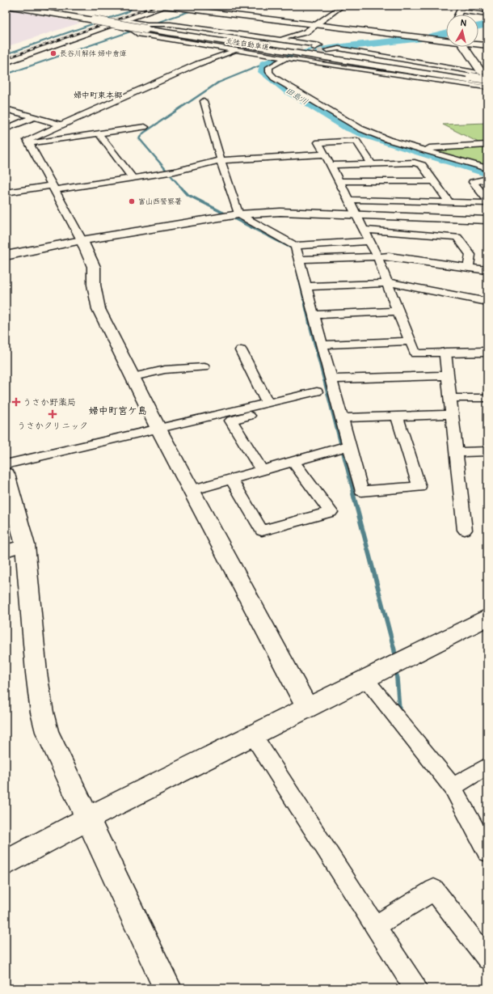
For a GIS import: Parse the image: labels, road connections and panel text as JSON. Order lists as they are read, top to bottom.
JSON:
{
  "streets": {
    "main road": ["北陸自動車道"]
  },
  "districts": ["婦中町東本郷", "婦中町宮ケ島"],
  "water": ["田島川"],
  "places": {
    "other": ["長谷川解体 婦中倉庫", "富山西警察署"],
    "health": ["うさか野薬局", "うさかクリニック"]
  },
  "north": "top"
}
